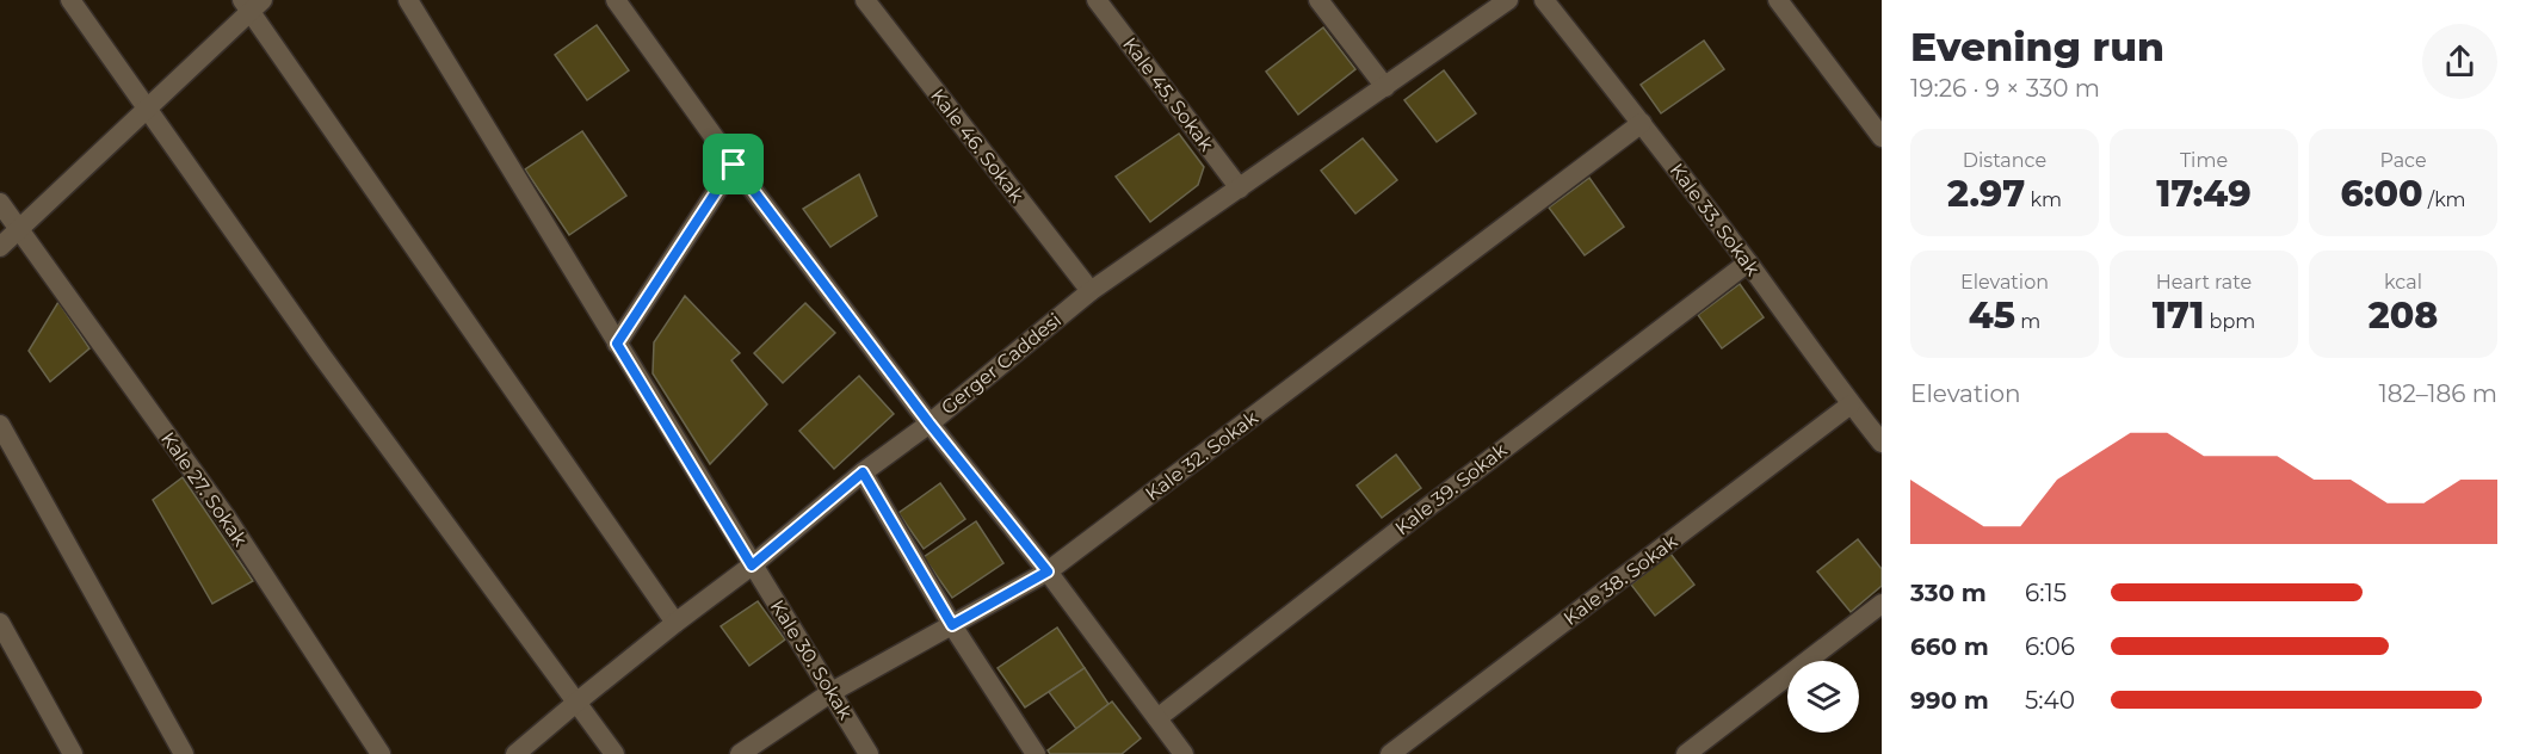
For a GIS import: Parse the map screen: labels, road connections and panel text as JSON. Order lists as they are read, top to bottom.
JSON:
{
  "streets": {
    "street": [
      "Kale 45. Sokak",
      "Kale 46. Sokak",
      "Kale 33. Sokak",
      "Gerger Caddesi",
      "Kale 32. Sokak",
      "Kale 27. Sokak",
      "Kale 39. Sokak",
      "Kale 38. Sokak",
      "Kale 30. Sokak"
    ]
  },
  "crossings": [
    ["Kale 45. Sokak", "Gerger Caddesi"],
    ["Kale 46. Sokak", "Gerger Caddesi"],
    ["Kale 33. Sokak", "Kale 32. Sokak"],
    ["Kale 33. Sokak", "Kale 39. Sokak"],
    ["Kale 33. Sokak", "Kale 38. Sokak"],
    ["Gerger Caddesi", "Kale 30. Sokak"],
    ["Kale 32. Sokak", "Kale 30. Sokak"]
  ],
  "page": {
    "heading": ["Evening run", "19:26 · 9 × 330 m"],
    "stats": [
      ["Distance", "2.97 km"],
      ["Time", "17:49"],
      ["Pace", "6:00 /km"],
      ["Elevation", "45 m"],
      ["Heart rate", "171 bpm"],
      ["kcal", "208"]
    ],
    "chart": ["Elevation", "182–186 m"],
    "list": [
      {
        "name": "330 m",
        "note": "6:15"
      },
      {
        "name": "660 m",
        "note": "6:06"
      },
      {
        "name": "990 m",
        "note": "5:40"
      }
    ]
  }
}
